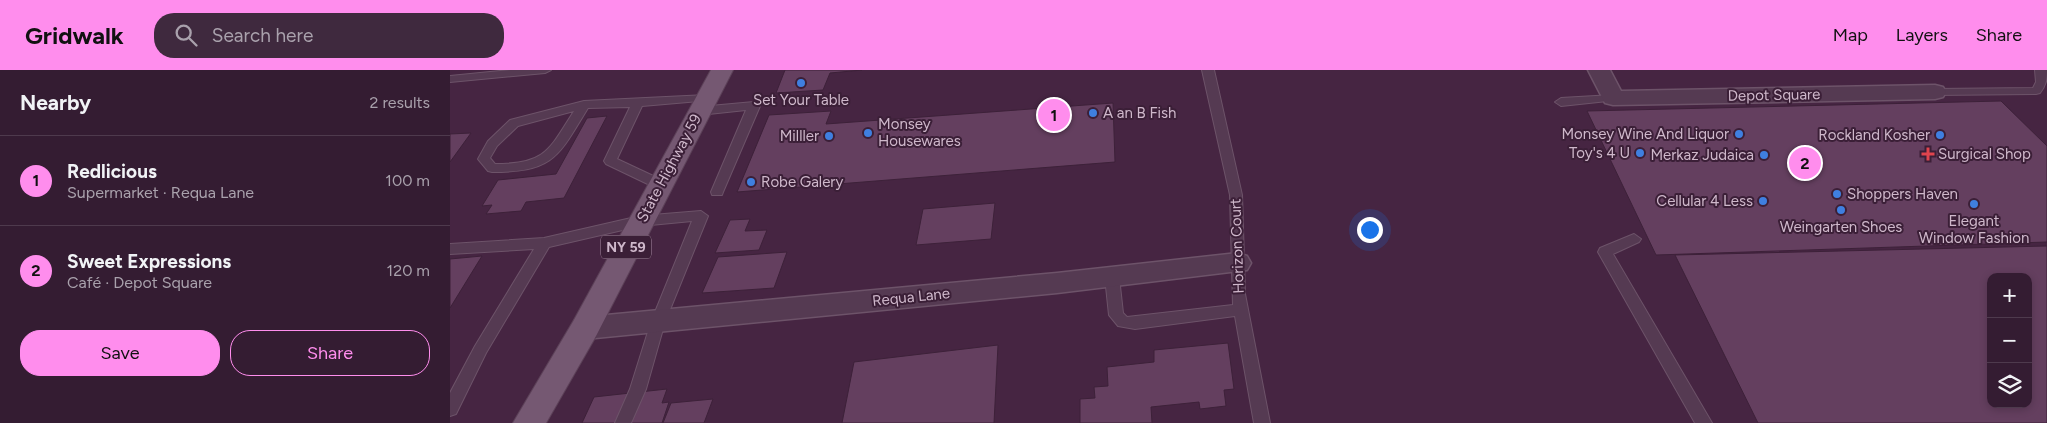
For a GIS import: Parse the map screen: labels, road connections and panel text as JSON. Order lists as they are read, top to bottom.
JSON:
{
  "streets": {
    "main road": ["State Highway 59", "NY 59"],
    "street": ["Depot Square", "Requa Lane"],
    "lane": ["Horizon Court"]
  },
  "crossings": [
    ["State Highway 59", "Requa Lane"],
    ["Horizon Court", "Requa Lane"]
  ],
  "places": {
    "other": [
      "Set Your Table",
      "A an B Fish",
      "Monsey Housewares",
      "Monsey Wine And Liquor",
      "Rockland Kosher",
      "Milller",
      "Toy's 4 U",
      "Merkaz Judaica",
      "Robe Galery",
      "Shoppers Haven",
      "Cellular 4 Less",
      "Elegant Window Fashion",
      "Weingarten Shoes"
    ],
    "health": ["Surgical Shop"]
  },
  "page": {
    "header": "Gridwalk",
    "search": "Search here",
    "nav": ["Map", "Layers", "Share"],
    "heading": ["Nearby", "2 results"],
    "pins": ["1", "2"],
    "list": [
      {
        "mark": "1",
        "name": "Redlicious",
        "note": "Supermarket · Requa Lane",
        "value": "100 m"
      },
      {
        "mark": "2",
        "name": "Sweet Expressions",
        "note": "Café · Depot Square",
        "value": "120 m"
      }
    ],
    "map_buttons": ["+", "−"],
    "buttons": ["Save", "Share"]
  }
}
